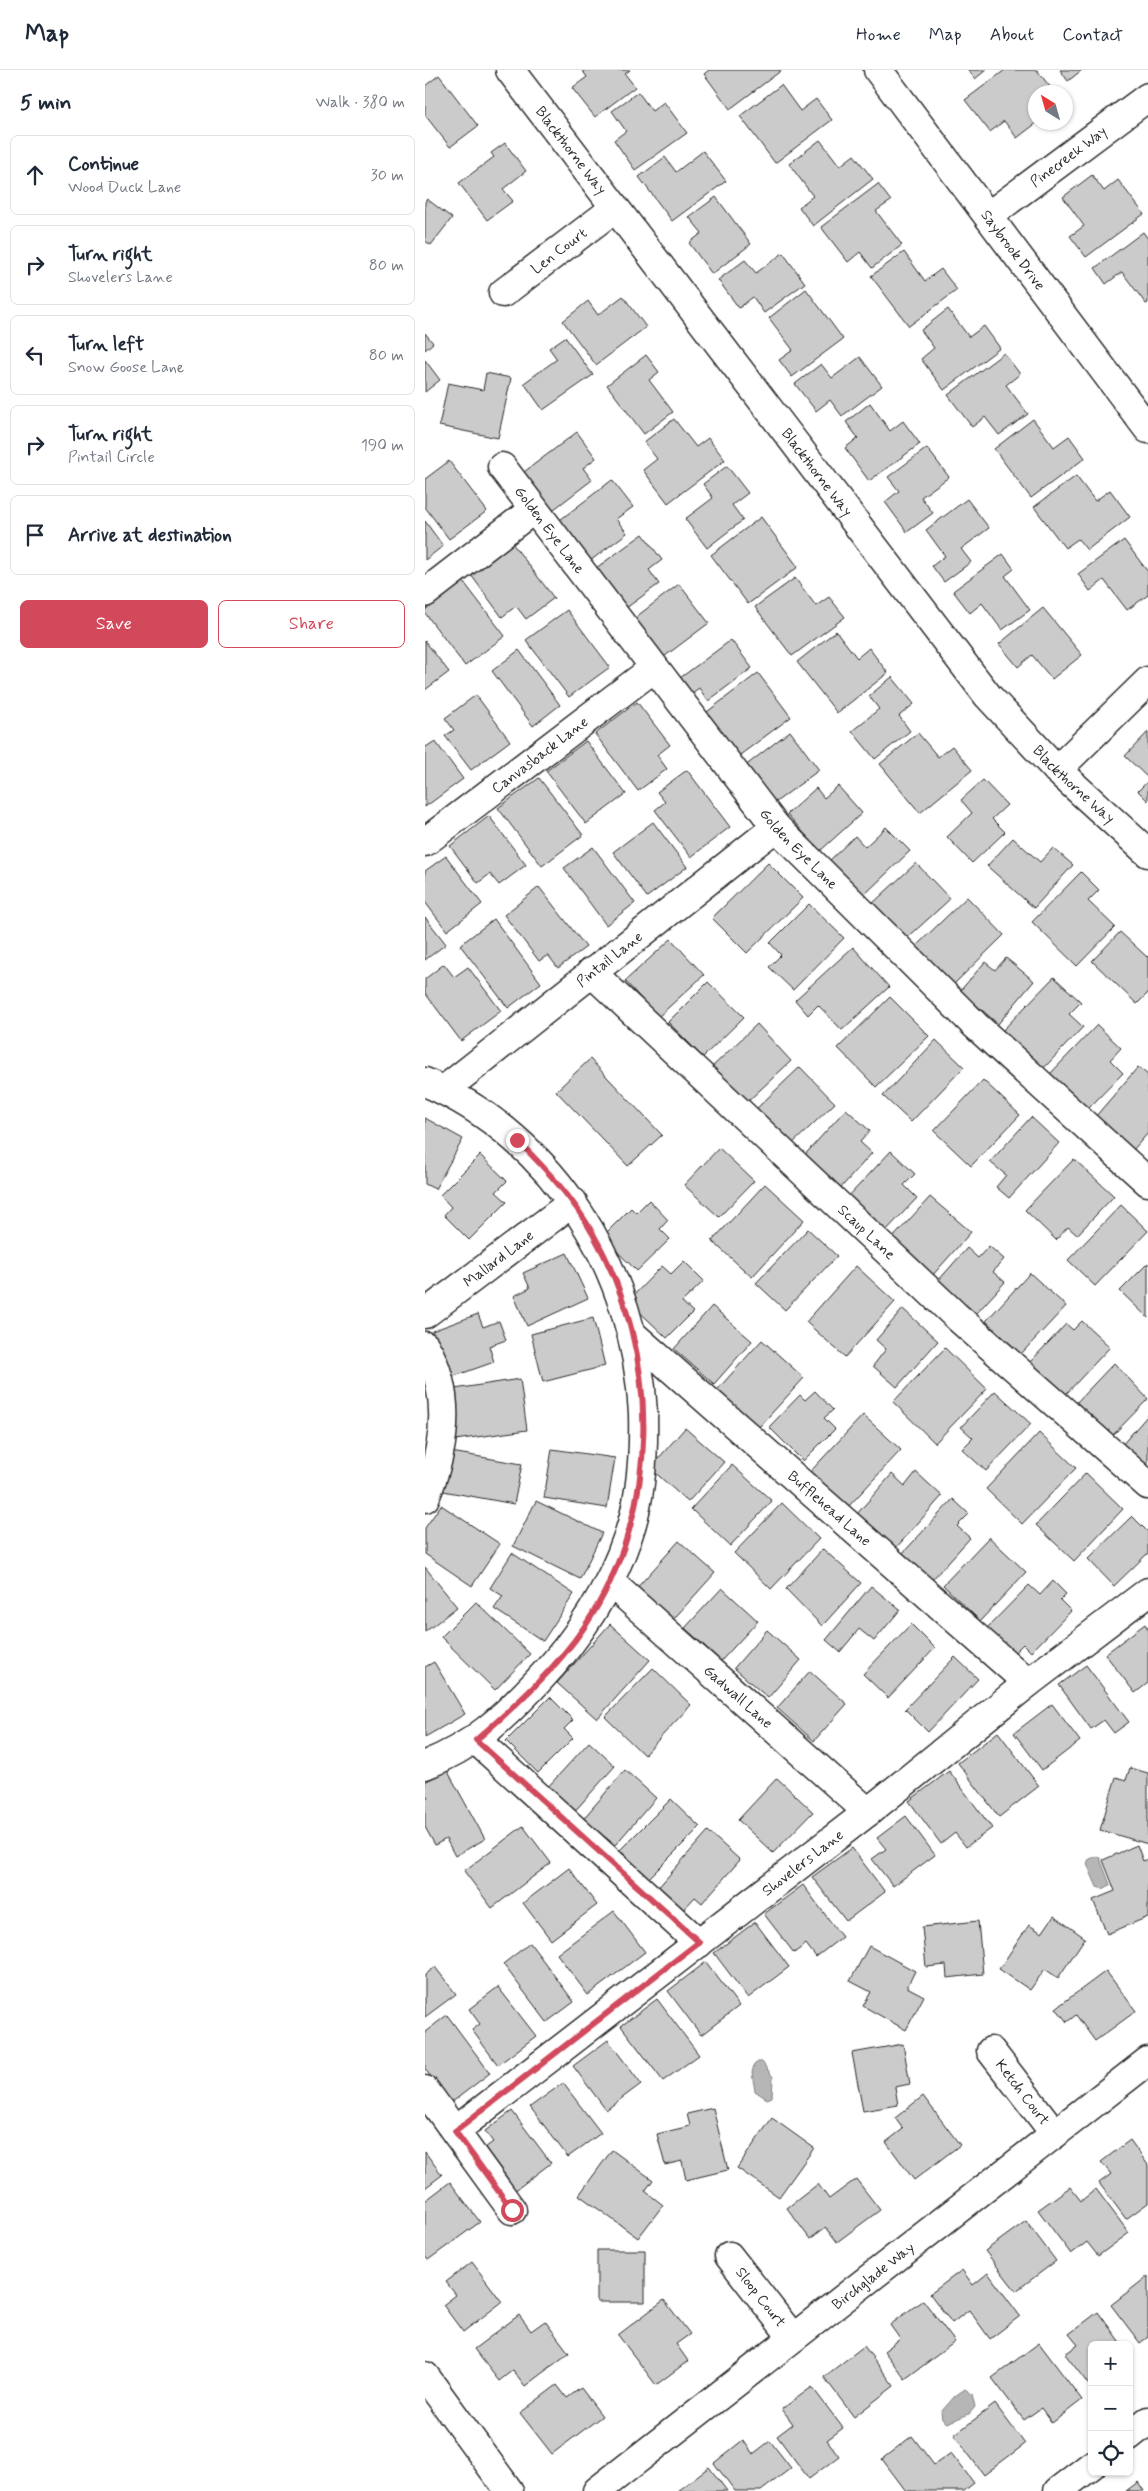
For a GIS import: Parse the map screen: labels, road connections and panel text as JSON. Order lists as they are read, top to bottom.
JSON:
{
  "streets": {
    "street": [
      "Blackthorne Way",
      "Pinecreek Way",
      "Saybrook Drive",
      "Len Court",
      "Golden Eye Lane",
      "Canvasback Lane",
      "Pintail Lane",
      "Scaup Lane",
      "Mallard Lane",
      "Bufflehead Lane",
      "Gadwall Lane",
      "Shovelers Lane",
      "Ketch Court",
      "Birchglade Way",
      "Sloop Court"
    ]
  },
  "crossings": [
    ["Blackthorne Way", "Len Court"],
    ["Pinecreek Way", "Saybrook Drive"],
    ["Golden Eye Lane", "Canvasback Lane"],
    ["Golden Eye Lane", "Pintail Lane"],
    ["Pintail Lane", "Scaup Lane"],
    ["Bufflehead Lane", "Shovelers Lane"],
    ["Gadwall Lane", "Shovelers Lane"],
    ["Ketch Court", "Birchglade Way"],
    ["Birchglade Way", "Sloop Court"]
  ],
  "north": "top left",
  "page": {
    "header": "Map",
    "nav": [
      "Home",
      "Map",
      "About",
      "Contact"
    ],
    "heading": ["5 min", "Walk · 380 m"],
    "list": [
      ["Continue", "Wood Duck Lane", "30 m"],
      ["Turn right", "Shovelers Lane", "80 m"],
      ["Turn left", "Snow Goose Lane", "80 m"],
      ["Turn right", "Pintail Circle", "190 m"],
      "Arrive at destination"
    ],
    "buttons": ["Save", "Share"],
    "map_buttons": ["+", "−"]
  }
}
